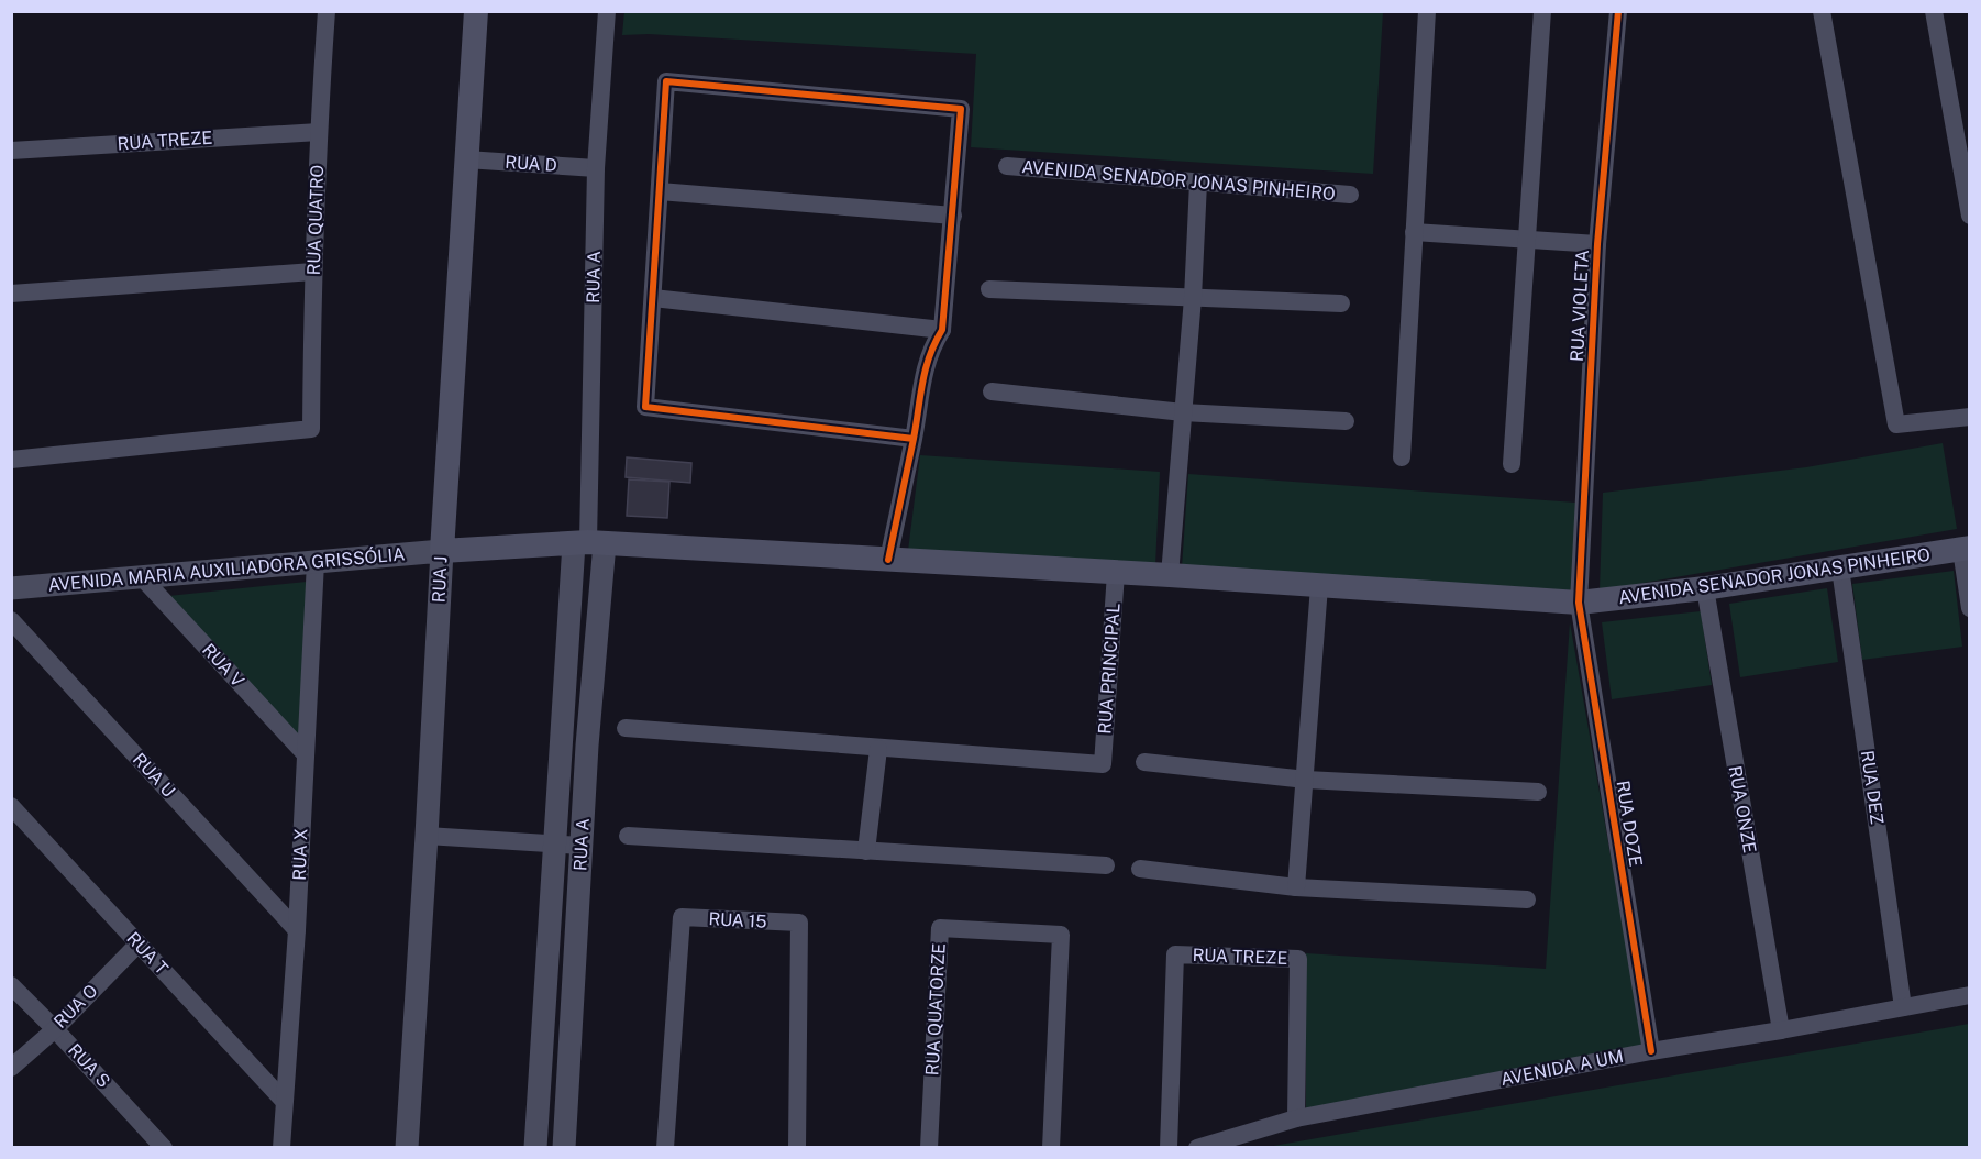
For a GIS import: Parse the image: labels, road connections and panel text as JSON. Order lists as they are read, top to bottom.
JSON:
{
  "streets": {
    "main road": ["AVENIDA SENADOR JONAS PINHEIRO", "RUA J"],
    "street": [
      "RUA TREZE",
      "RUA D",
      "RUA QUATRO",
      "RUA A",
      "RUA VIOLETA",
      "AVENIDA MARIA AUXILIADORA GRISSÓLIA",
      "RUA V",
      "RUA PRINCIPAL",
      "RUA U",
      "RUA DEZ",
      "RUA ONZE",
      "RUA DOZE",
      "RUA X",
      "RUA 15",
      "RUA T",
      "RUA O",
      "RUA QUATORZE",
      "RUA S",
      "AVENIDA A UM"
    ]
  },
  "crossings": [
    ["RUA TREZE", "RUA QUATRO"],
    ["RUA TREZE", "AVENIDA A UM"],
    ["RUA D", "RUA A"],
    ["RUA D", "RUA J"],
    ["AVENIDA SENADOR JONAS PINHEIRO", "RUA A"],
    ["AVENIDA SENADOR JONAS PINHEIRO", "RUA VIOLETA"],
    ["AVENIDA SENADOR JONAS PINHEIRO", "RUA PRINCIPAL"],
    ["AVENIDA SENADOR JONAS PINHEIRO", "RUA DEZ"],
    ["AVENIDA SENADOR JONAS PINHEIRO", "RUA ONZE"],
    ["AVENIDA SENADOR JONAS PINHEIRO", "RUA DOZE"],
    ["RUA VIOLETA", "RUA DOZE"],
    ["AVENIDA MARIA AUXILIADORA GRISSÓLIA", "RUA J"],
    ["AVENIDA MARIA AUXILIADORA GRISSÓLIA", "RUA V"],
    ["AVENIDA MARIA AUXILIADORA GRISSÓLIA", "RUA X"],
    ["RUA V", "RUA X"],
    ["RUA U", "RUA X"],
    ["RUA DEZ", "AVENIDA A UM"],
    ["RUA ONZE", "AVENIDA A UM"],
    ["RUA DOZE", "AVENIDA A UM"],
    ["RUA X", "RUA T"],
    ["RUA T", "RUA O"],
    ["RUA O", "RUA S"]
  ]
}
